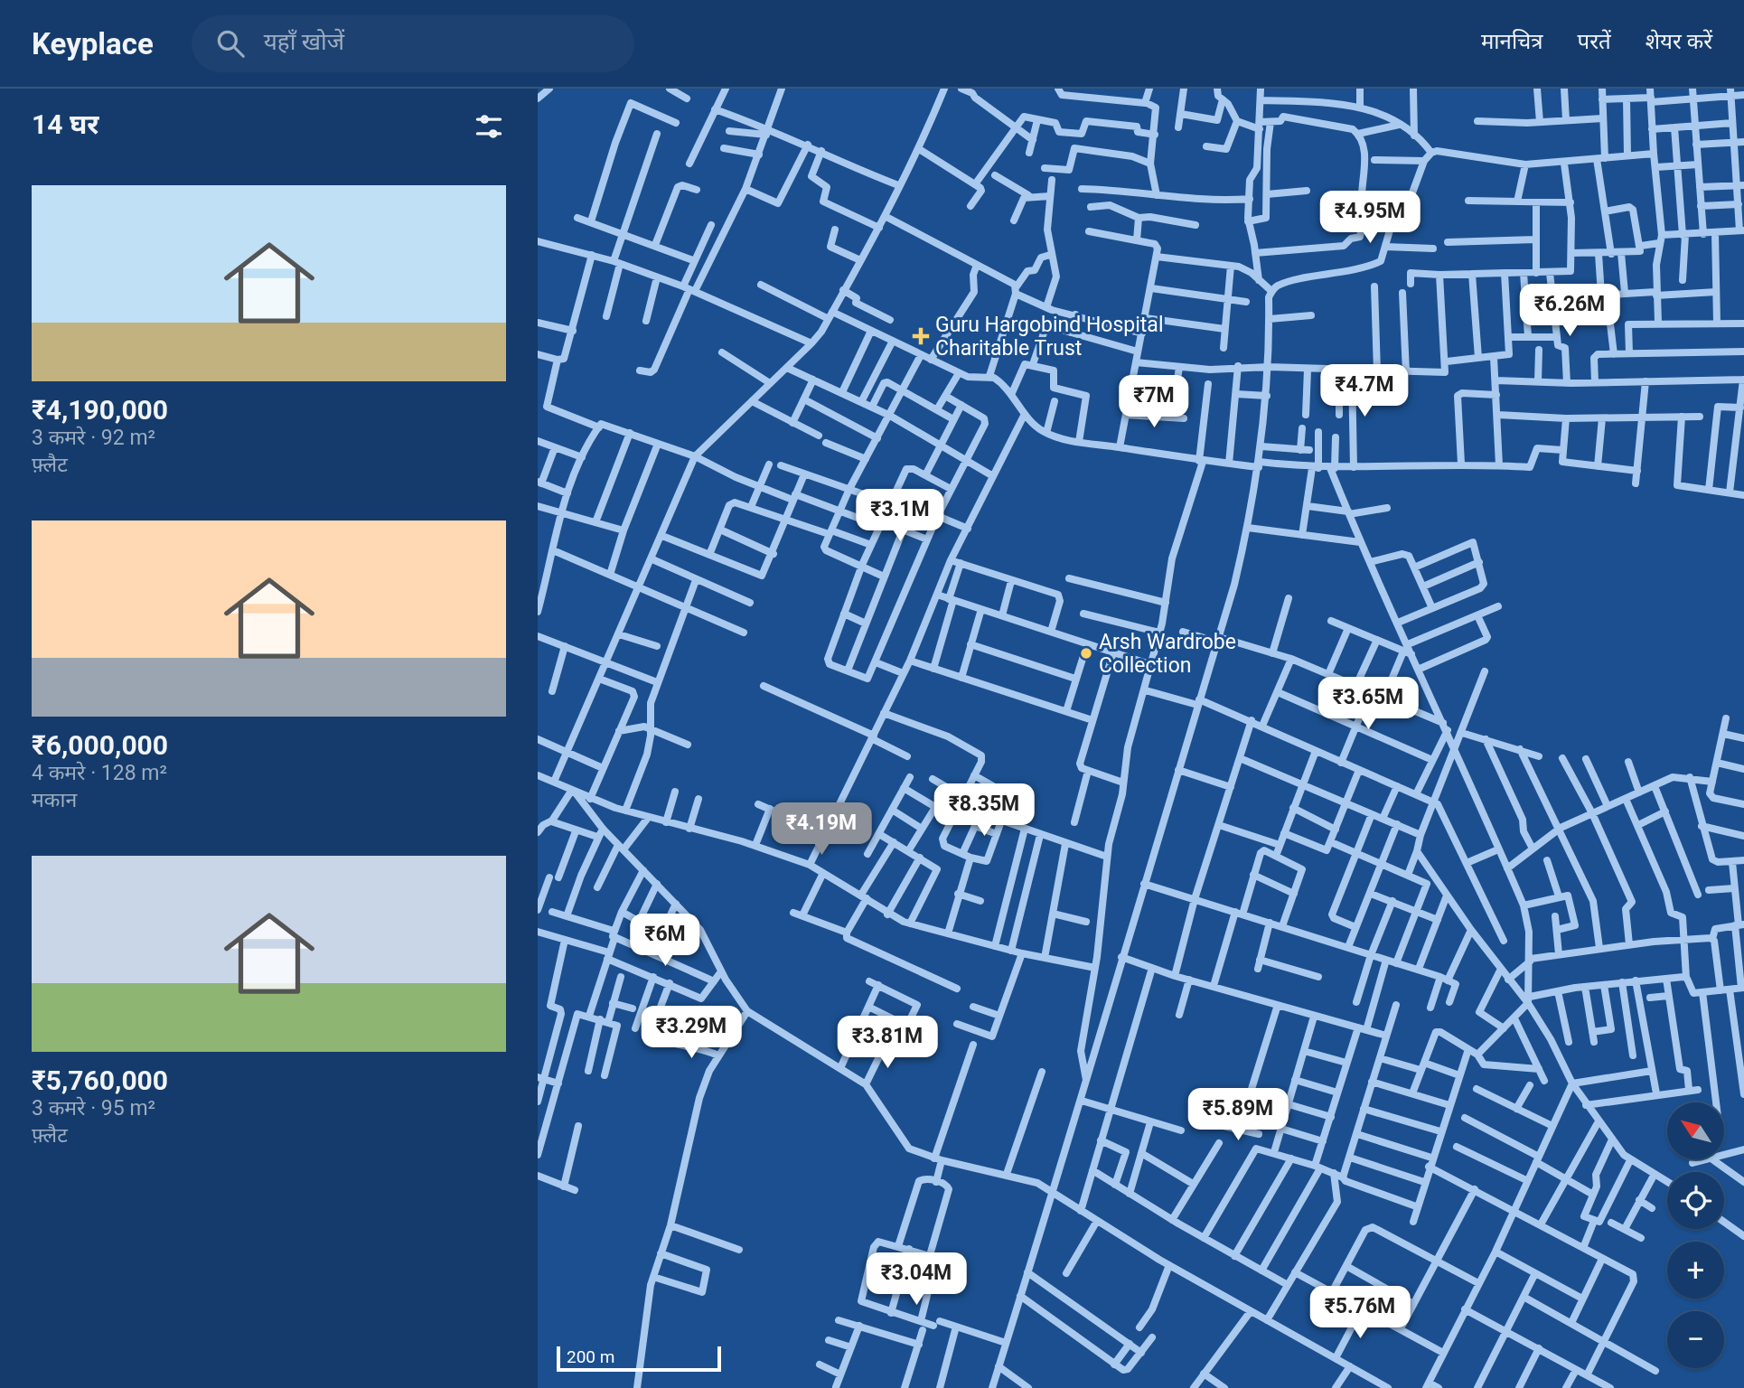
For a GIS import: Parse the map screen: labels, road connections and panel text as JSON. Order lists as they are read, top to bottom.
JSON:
{
  "places": {
    "health": ["Guru Hargobind Hospital Charitable Trust"],
    "other": ["Arsh Wardrobe Collection"]
  },
  "scale_bar": "200 m",
  "north": "top left",
  "page": {
    "header": "Keyplace",
    "search": "यहाँ खोजें",
    "nav": ["मानचित्र", "परतें", "शेयर करें"],
    "heading": "14 घर",
    "list": [
      {
        "name": "₹4,190,000",
        "note": "3 कमरे · 92 m² · फ़्लैट"
      },
      {
        "name": "₹6,000,000",
        "note": "4 कमरे · 128 m² · मकान"
      },
      {
        "name": "₹5,760,000",
        "note": "3 कमरे · 95 m² · फ़्लैट"
      }
    ],
    "price": [
      "₹4.95M",
      "₹6.26M",
      "₹4.7M",
      "₹7M",
      "₹3.1M",
      "₹3.65M",
      "₹8.35M",
      "₹4.19M",
      "₹6M",
      "₹3.29M",
      "₹3.81M",
      "₹5.89M",
      "₹3.04M",
      "₹5.76M"
    ],
    "map_buttons": ["+", "−"],
    "scale": "200 m"
  }
}
